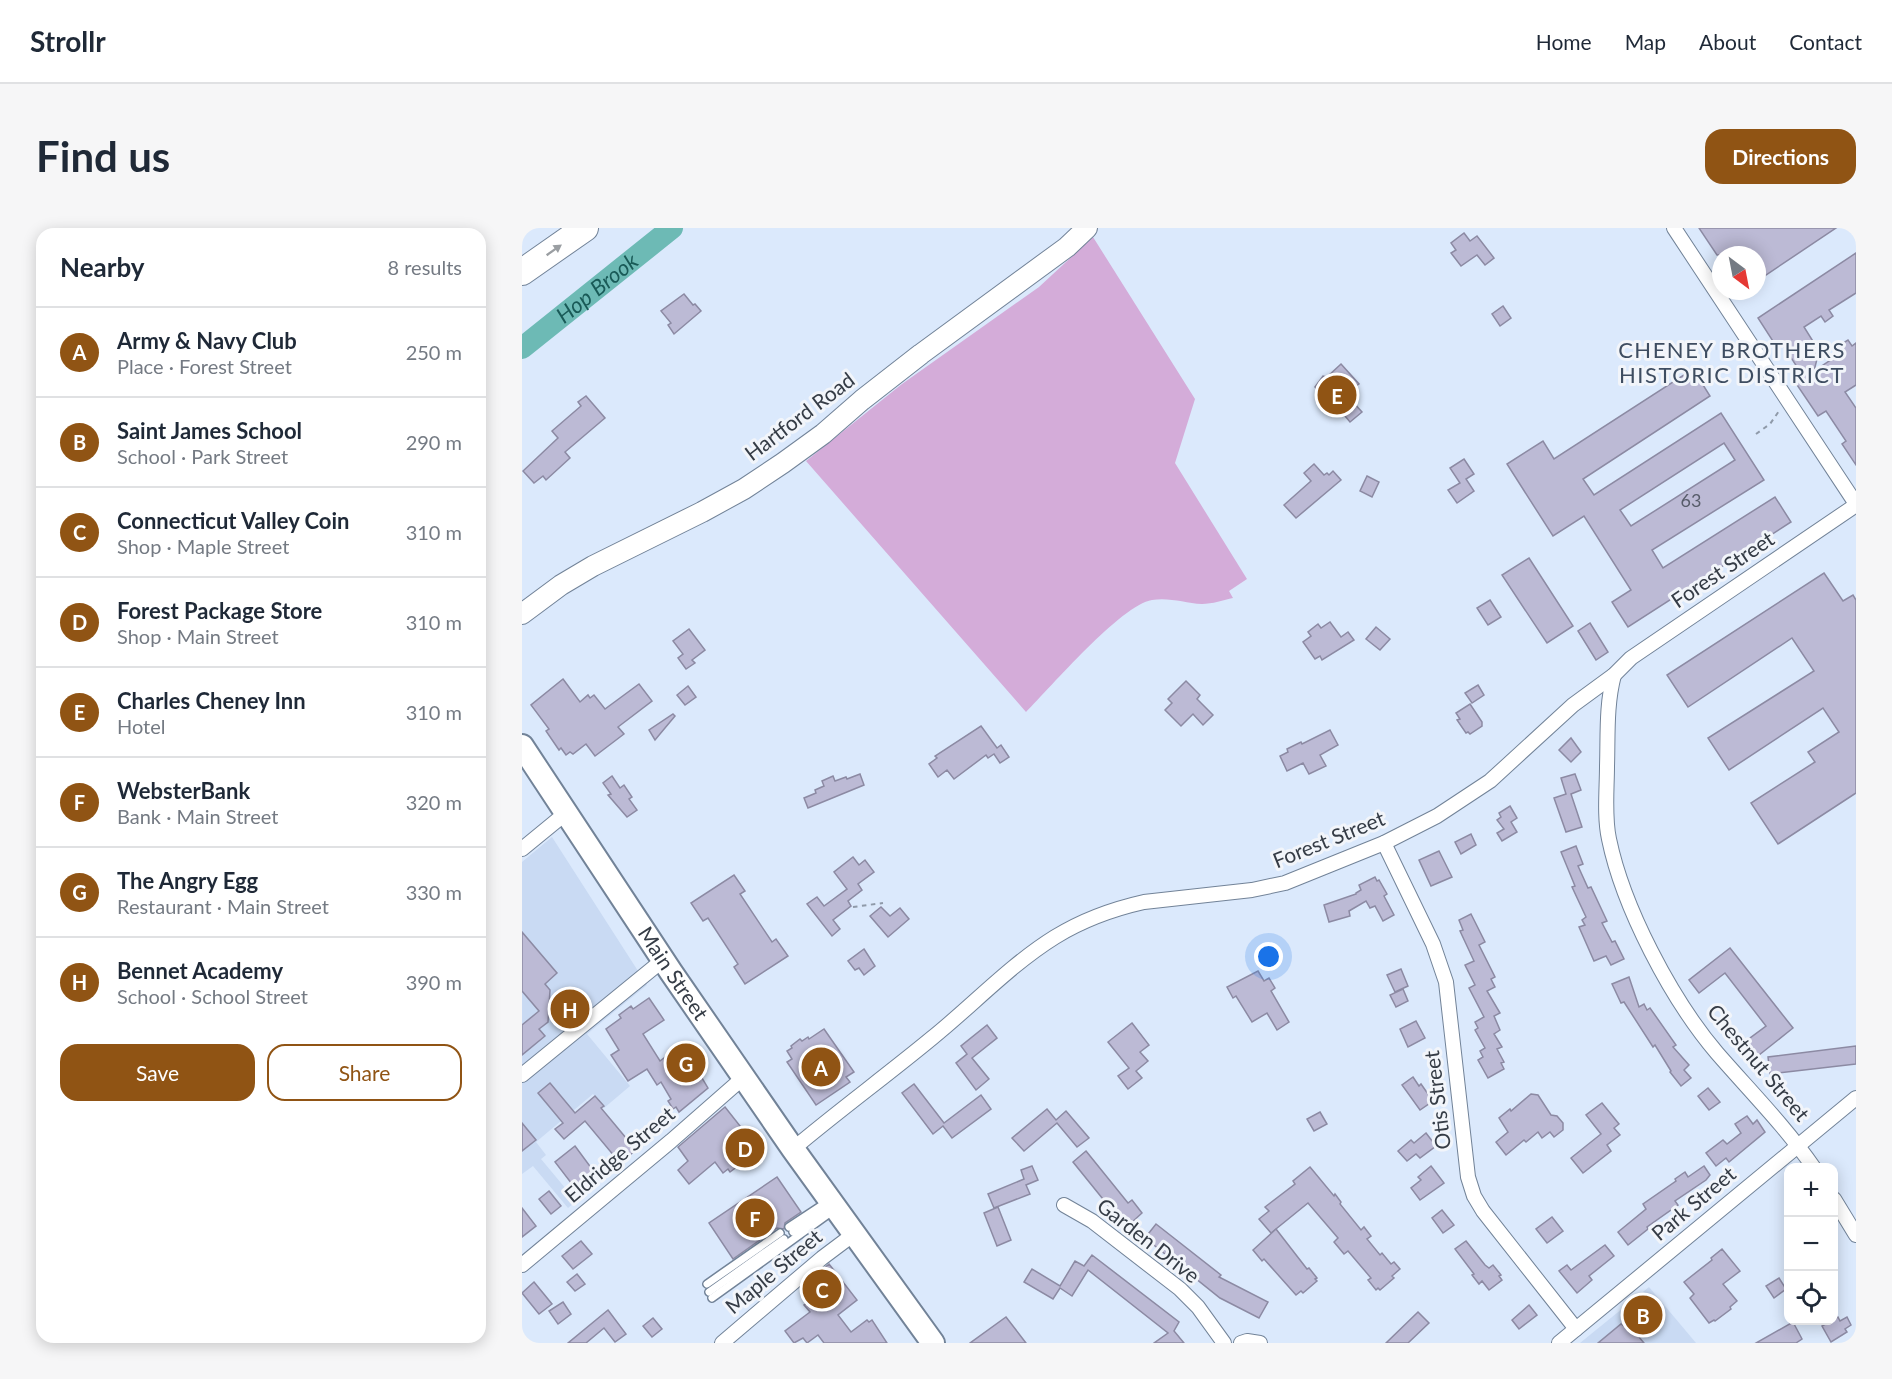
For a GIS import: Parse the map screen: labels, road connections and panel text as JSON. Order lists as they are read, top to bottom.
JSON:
{
  "streets": {
    "main road": ["Hartford Road", "Main Street"],
    "street": [
      "Forest Street",
      "Chestnut Street",
      "Otis Street",
      "Eldridge Street",
      "Park Street",
      "Garden Drive",
      "Maple Street"
    ]
  },
  "crossings": [
    ["Forest Street", "Main Street"],
    ["Forest Street", "Chestnut Street"],
    ["Forest Street", "Otis Street"],
    ["Main Street", "Eldridge Street"],
    ["Main Street", "Maple Street"],
    ["Chestnut Street", "Park Street"],
    ["Otis Street", "Park Street"]
  ],
  "districts": ["CHENEY BROTHERS HISTORIC DISTRICT"],
  "water": ["Hop Brook"],
  "house_numbers": ["63"],
  "north": "bottom right",
  "page": {
    "header": "Strollr",
    "nav": [
      "Home",
      "Map",
      "About",
      "Contact"
    ],
    "buttons": [
      "Directions",
      ["Save", "Share"]
    ],
    "title": "Find us",
    "heading": ["Nearby", "8 results"],
    "list": [
      {
        "mark": "A",
        "name": "Army & Navy Club",
        "note": "Place · Forest Street",
        "value": "250 m"
      },
      {
        "mark": "B",
        "name": "Saint James School",
        "note": "School · Park Street",
        "value": "290 m"
      },
      {
        "mark": "C",
        "name": "Connecticut Valley Coin",
        "note": "Shop · Maple Street",
        "value": "310 m"
      },
      {
        "mark": "D",
        "name": "Forest Package Store",
        "note": "Shop · Main Street",
        "value": "310 m"
      },
      {
        "mark": "E",
        "name": "Charles Cheney Inn",
        "note": "Hotel",
        "value": "310 m"
      },
      {
        "mark": "F",
        "name": "WebsterBank",
        "note": "Bank · Main Street",
        "value": "320 m"
      },
      {
        "mark": "G",
        "name": "The Angry Egg",
        "note": "Restaurant · Main Street",
        "value": "330 m"
      },
      {
        "mark": "H",
        "name": "Bennet Academy",
        "note": "School · School Street",
        "value": "390 m"
      }
    ],
    "pins": [
      "E",
      "H",
      "G",
      "A",
      "D",
      "F",
      "C",
      "B"
    ],
    "map_buttons": ["+", "−"]
  }
}
